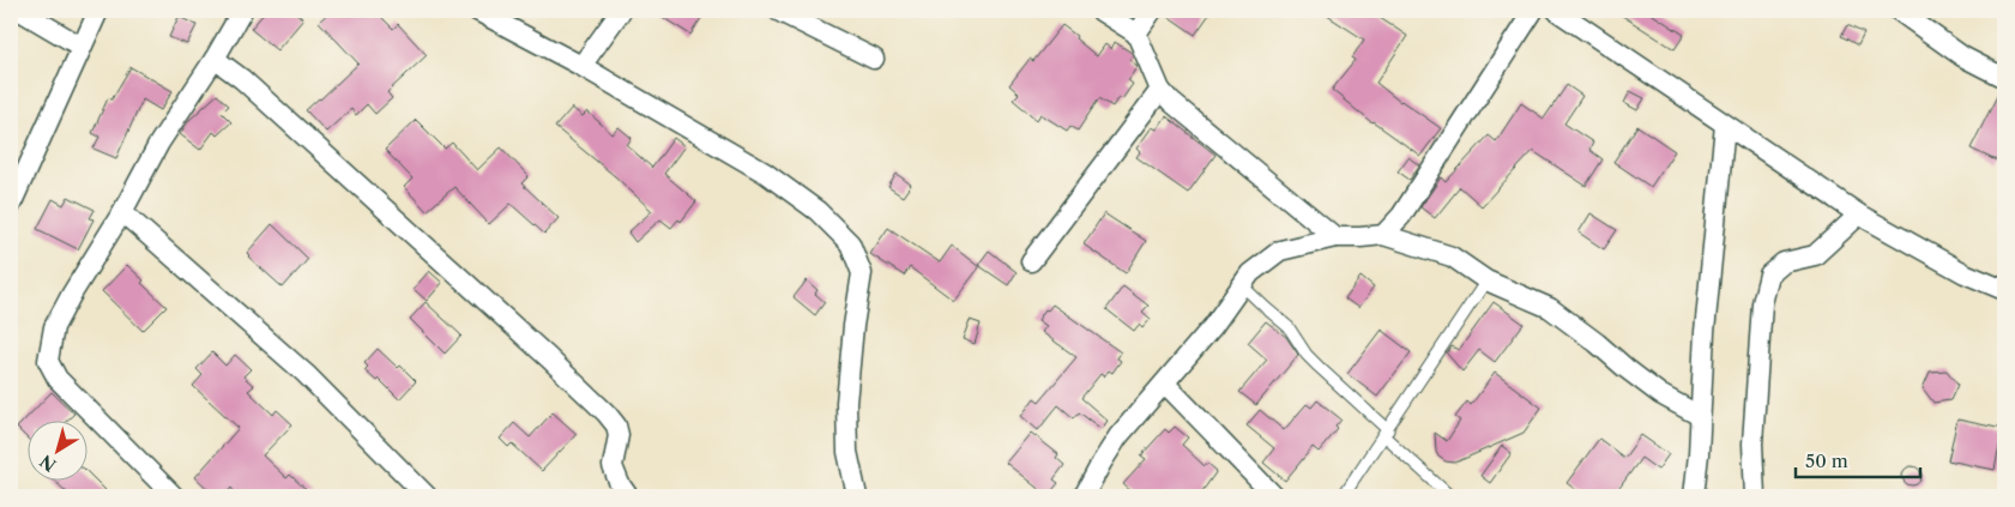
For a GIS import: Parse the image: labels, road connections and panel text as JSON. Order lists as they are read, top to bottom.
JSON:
{
  "scale_bar": "50 m",
  "north": "bottom left"
}
